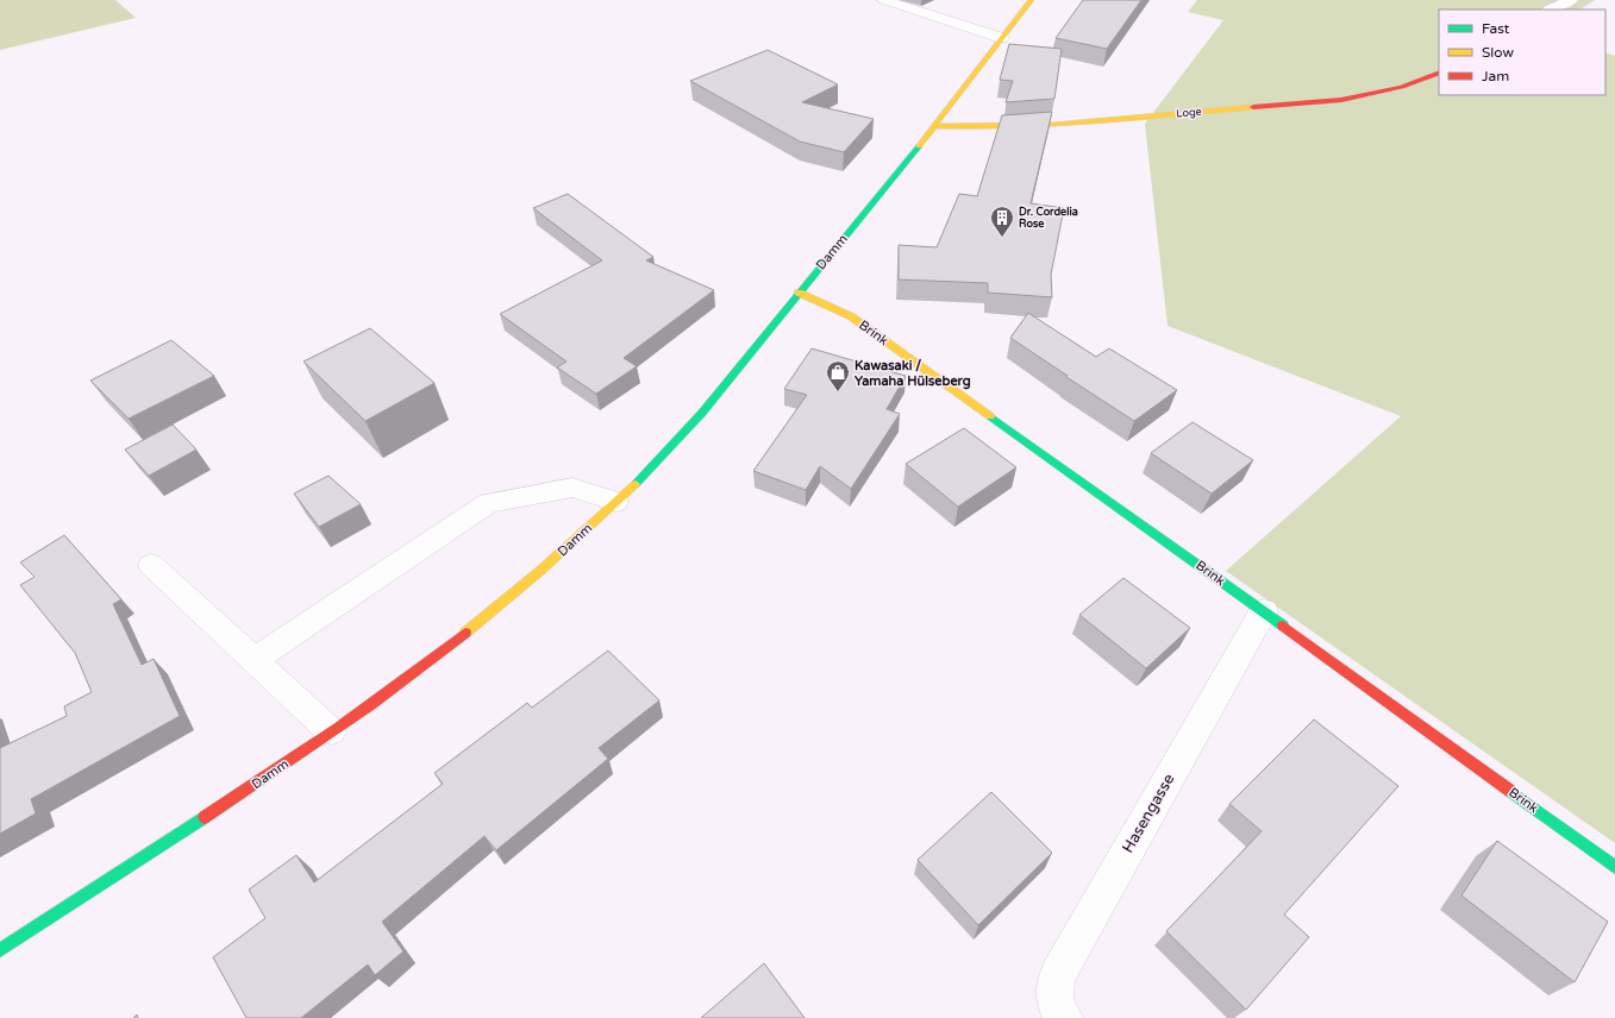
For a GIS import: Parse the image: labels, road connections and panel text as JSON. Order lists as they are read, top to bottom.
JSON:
{
  "streets": {
    "main road": ["Loge", "Damm", "Brink"],
    "street": ["Hasengasse"]
  },
  "crossings": [
    ["Loge", "Damm"],
    ["Damm", "Brink"],
    ["Brink", "Hasengasse"]
  ],
  "places": {
    "building": ["Dr. Cordelia Rose"],
    "shop": ["Kawasaki / Yamaha Hülseberg"]
  },
  "legend": ["Fast", "Slow", "Jam"]
}
